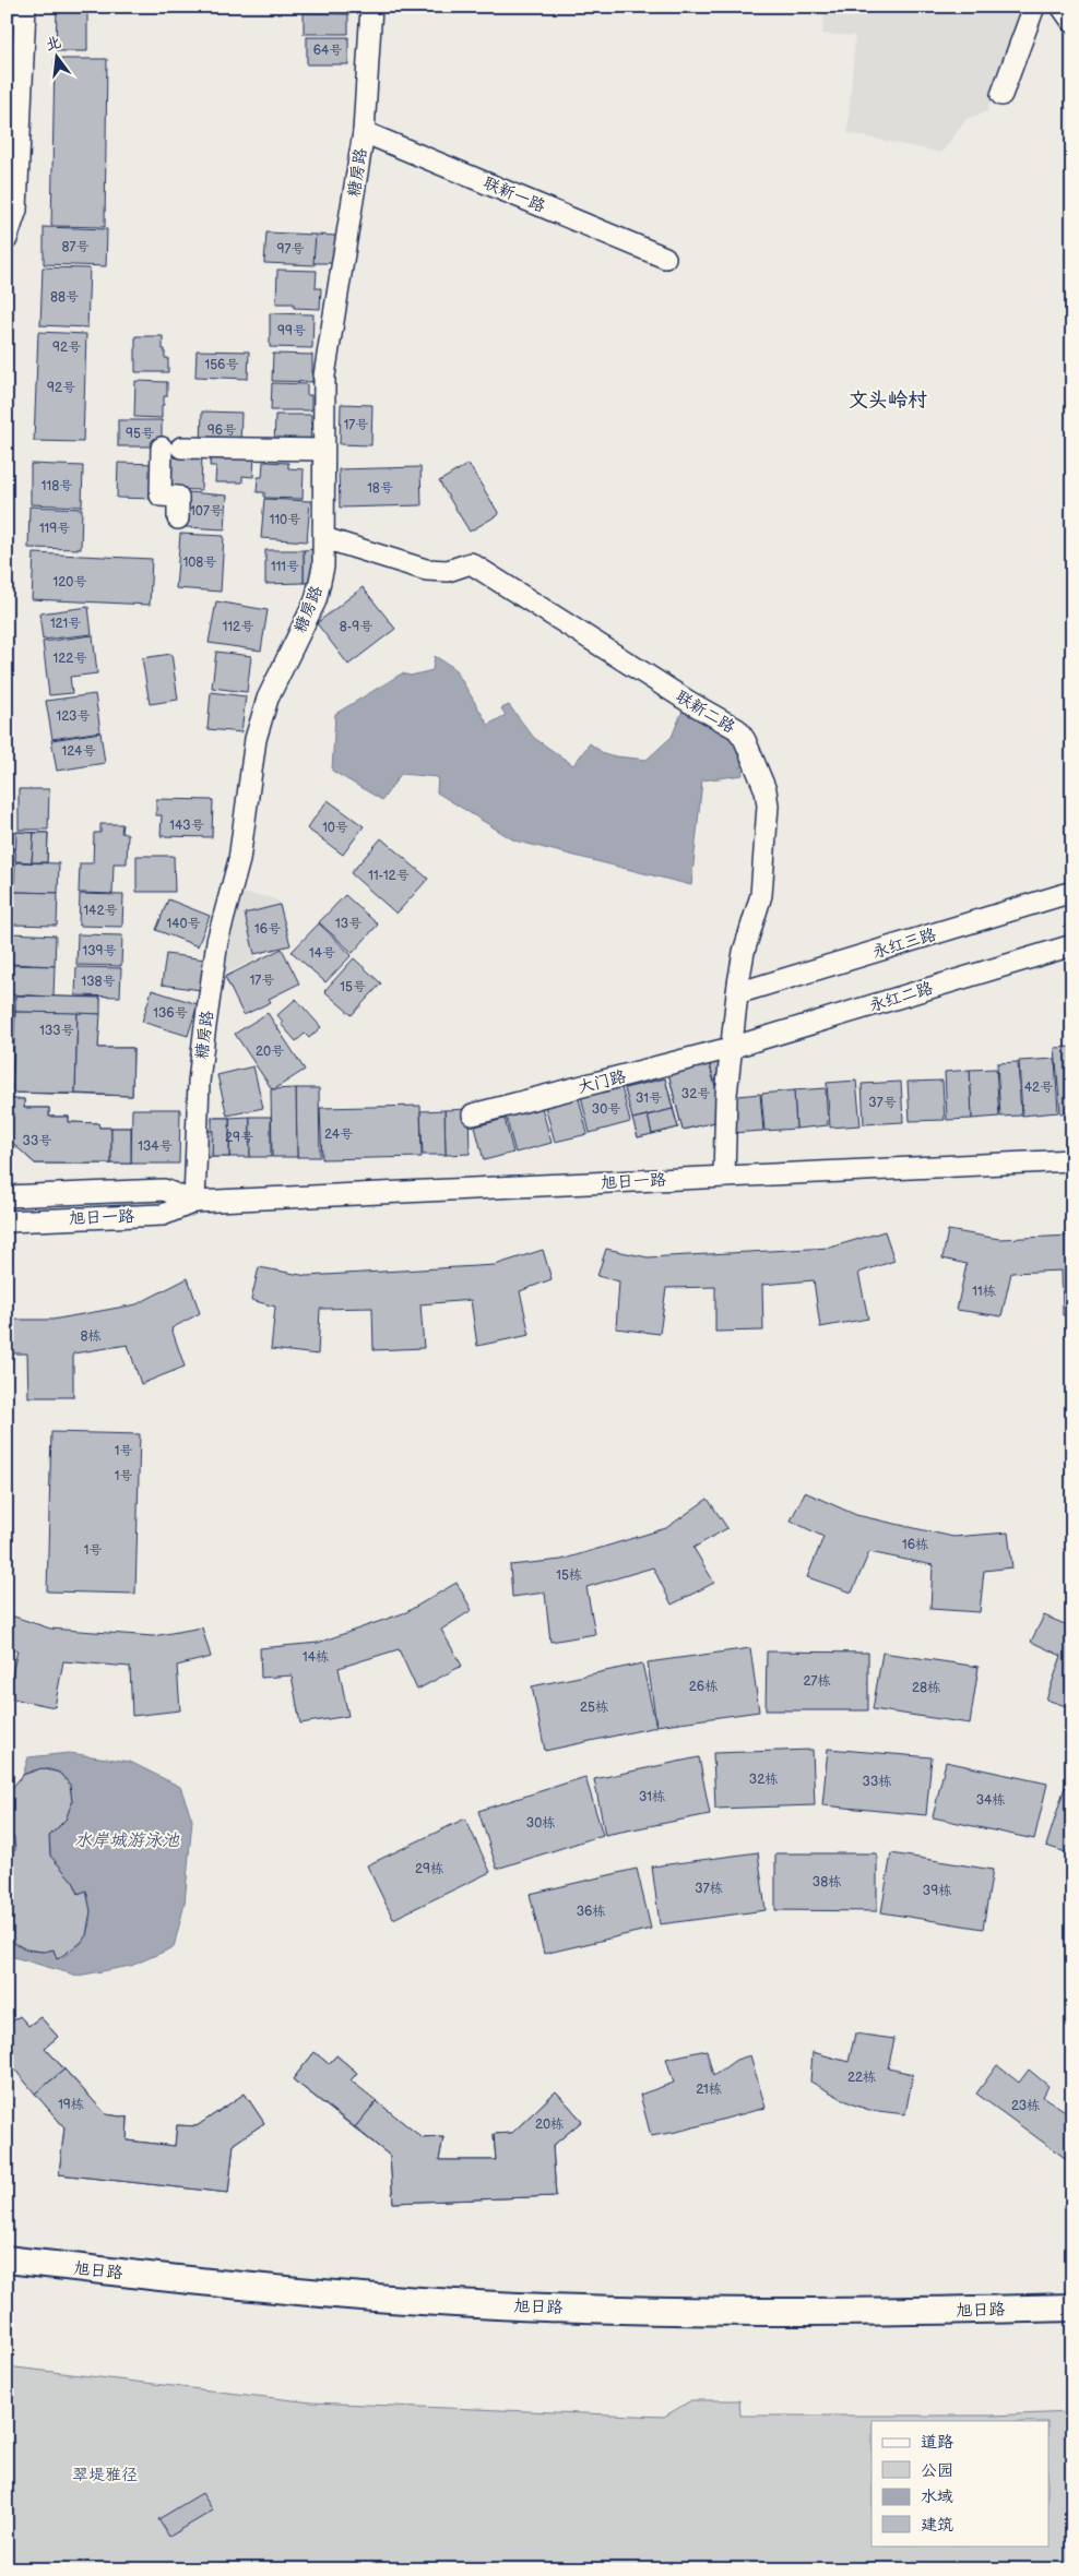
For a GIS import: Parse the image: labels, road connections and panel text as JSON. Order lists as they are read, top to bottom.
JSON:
{
  "streets": {
    "main road": ["旭日路"],
    "street": [
      "糖房路",
      "联新一路",
      "联新二路",
      "永红三路",
      "永红二路",
      "大门路",
      "旭日一路"
    ]
  },
  "crossings": [
    ["糖房路", "联新一路"],
    ["糖房路", "联新二路"],
    ["糖房路", "旭日一路"],
    ["联新二路", "永红三路"],
    ["联新二路", "永红二路"],
    ["联新二路", "大门路"],
    ["联新二路", "旭日一路"],
    ["永红二路", "大门路"]
  ],
  "districts": ["文头岭村"],
  "water": ["水岸城游泳池"],
  "parks": ["翠堤雅径"],
  "house_numbers": [
    "64号",
    "87号",
    "97号",
    "88号",
    "99号",
    "92号",
    "156号",
    "92号",
    "17号",
    "96号",
    "95号",
    "118号",
    "18号",
    "107号",
    "110号",
    "119号",
    "108号",
    "111号",
    "120号",
    "121号",
    "112号",
    "8-9号",
    "122号",
    "123号",
    "124号",
    "143号",
    "10号",
    "11-12号",
    "142号",
    "140号",
    "13号",
    "16号",
    "139号",
    "14号",
    "17号",
    "138号",
    "15号",
    "136号",
    "133号",
    "20号",
    "42号",
    "32号",
    "31号",
    "37号",
    "30号",
    "24号",
    "29号",
    "33号",
    "134号",
    "11栋",
    "8栋",
    "1号",
    "1号",
    "16栋",
    "1号",
    "15栋",
    "14栋",
    "27栋",
    "26栋",
    "28栋",
    "25栋",
    "32栋",
    "33栋",
    "31栋",
    "34栋",
    "30栋",
    "29栋",
    "38栋",
    "37栋",
    "39栋",
    "36栋",
    "22栋",
    "21栋",
    "19栋",
    "23栋",
    "20栋"
  ],
  "legend": [
    "道路",
    "公园",
    "水域",
    "建筑"
  ],
  "north": "top"
}
